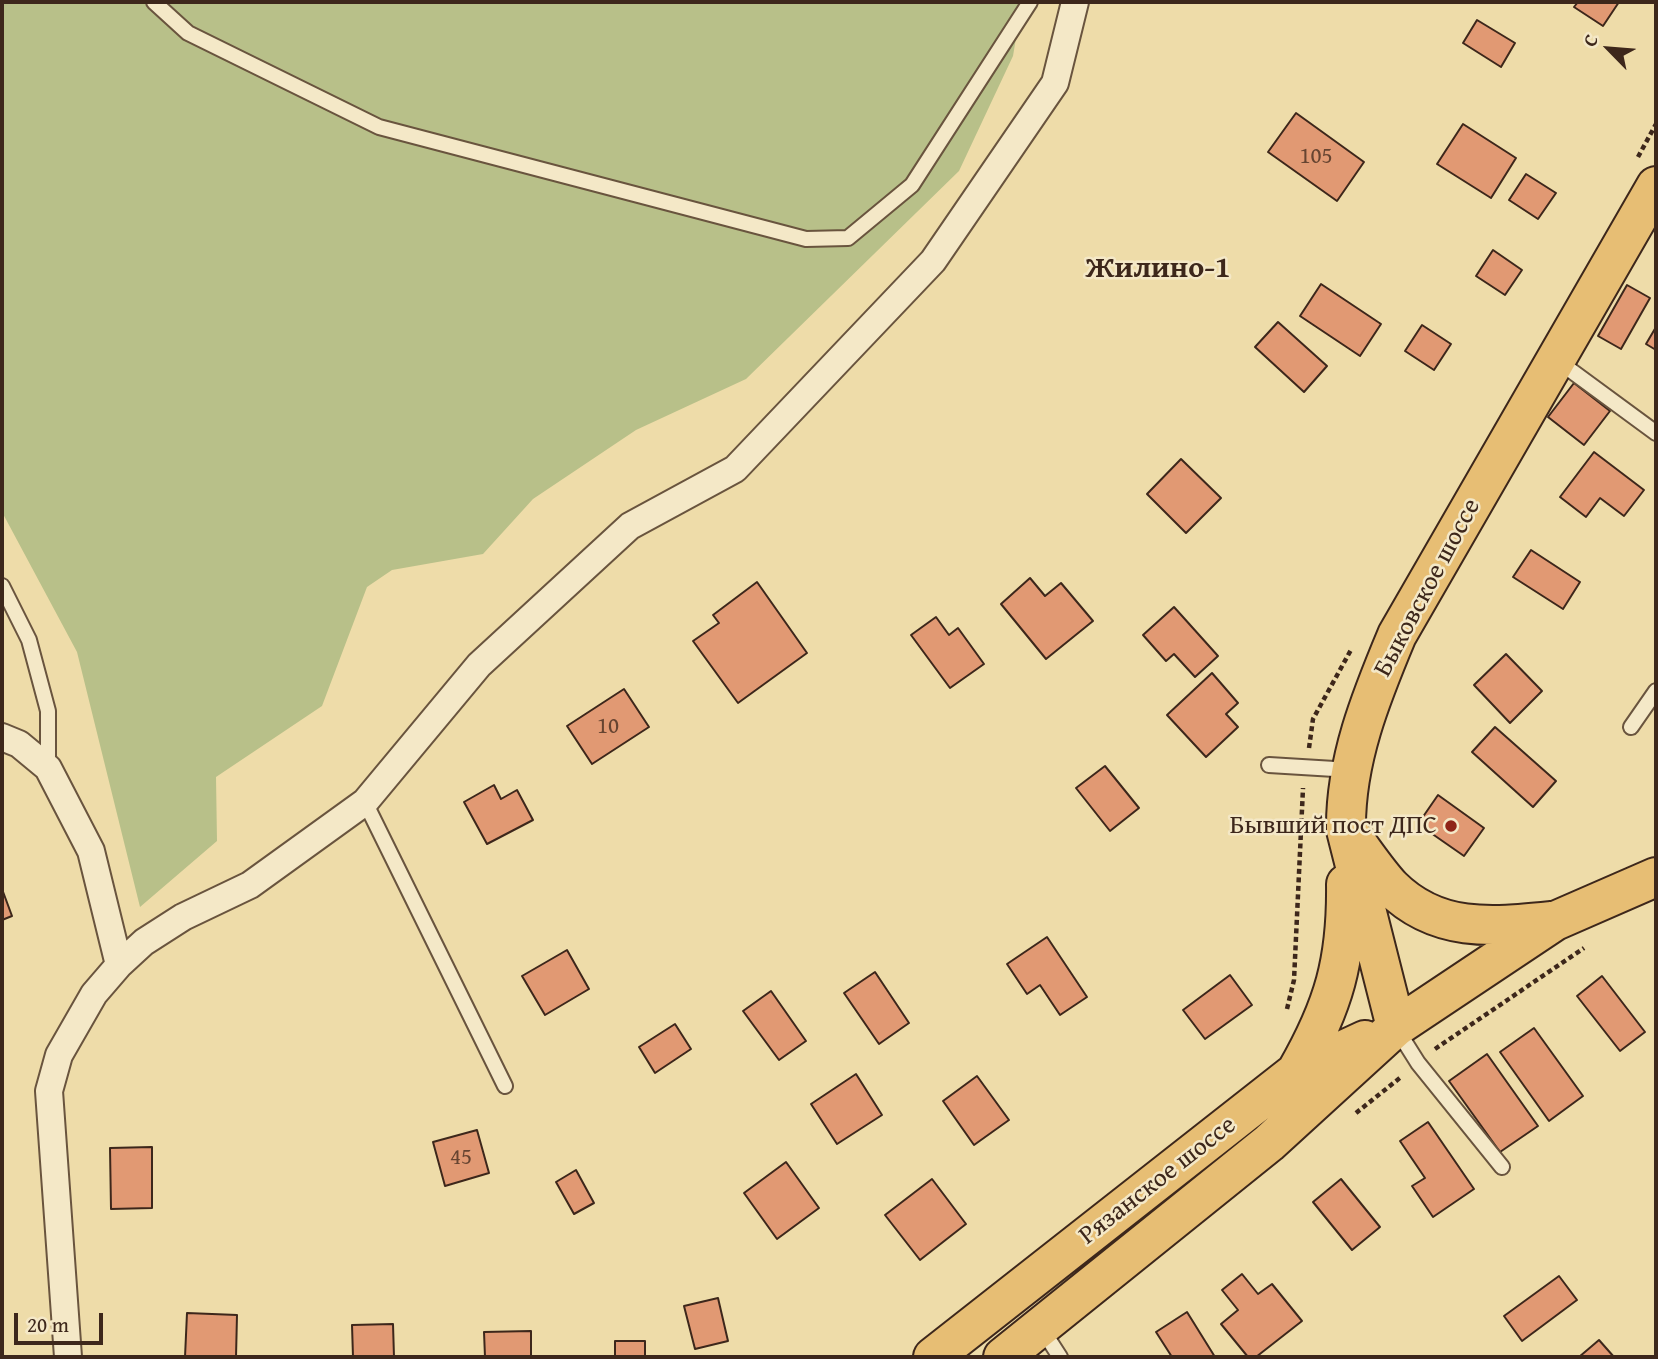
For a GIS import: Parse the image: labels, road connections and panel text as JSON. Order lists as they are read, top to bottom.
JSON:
{
  "streets": {
    "main road": ["Быковское шоссе", "Рязанское шоссе"]
  },
  "crossings": [
    ["Быковское шоссе", "Рязанское шоссе"]
  ],
  "districts": ["Жилино-1"],
  "places": ["Бывший пост ДПС"],
  "house_numbers": ["105", "10", "45"],
  "scale_bar": "20 m",
  "north": "top left"
}
